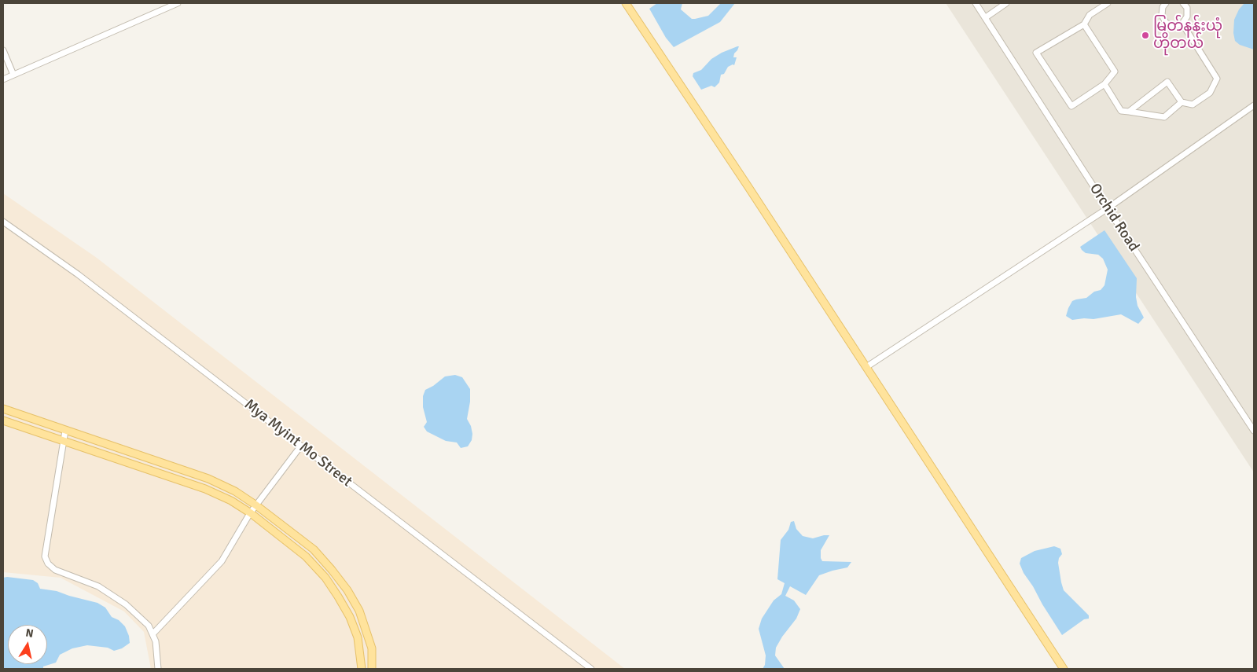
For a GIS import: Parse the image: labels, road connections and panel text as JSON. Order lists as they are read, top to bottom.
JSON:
{
  "streets": {
    "street": ["Orchid Road", "Mya Myint Mo Street"]
  },
  "places": ["မြတ်နန်းယုံ ဟိုတယ်"],
  "north": "top"
}
